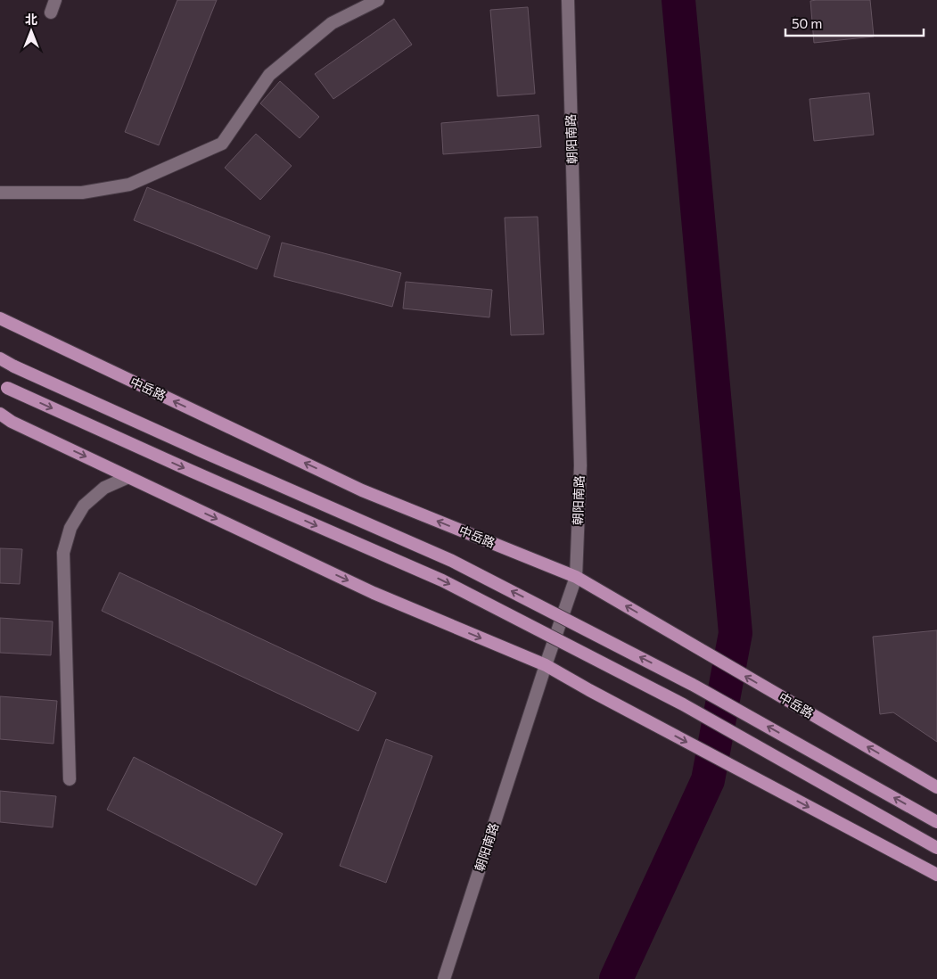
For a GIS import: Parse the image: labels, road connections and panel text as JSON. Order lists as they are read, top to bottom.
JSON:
{
  "streets": {
    "main road": ["中岳路"],
    "street": ["朝阳南路"]
  },
  "crossings": [
    ["朝阳南路", "中岳路"]
  ],
  "scale_bar": "50 m",
  "north": "top"
}
